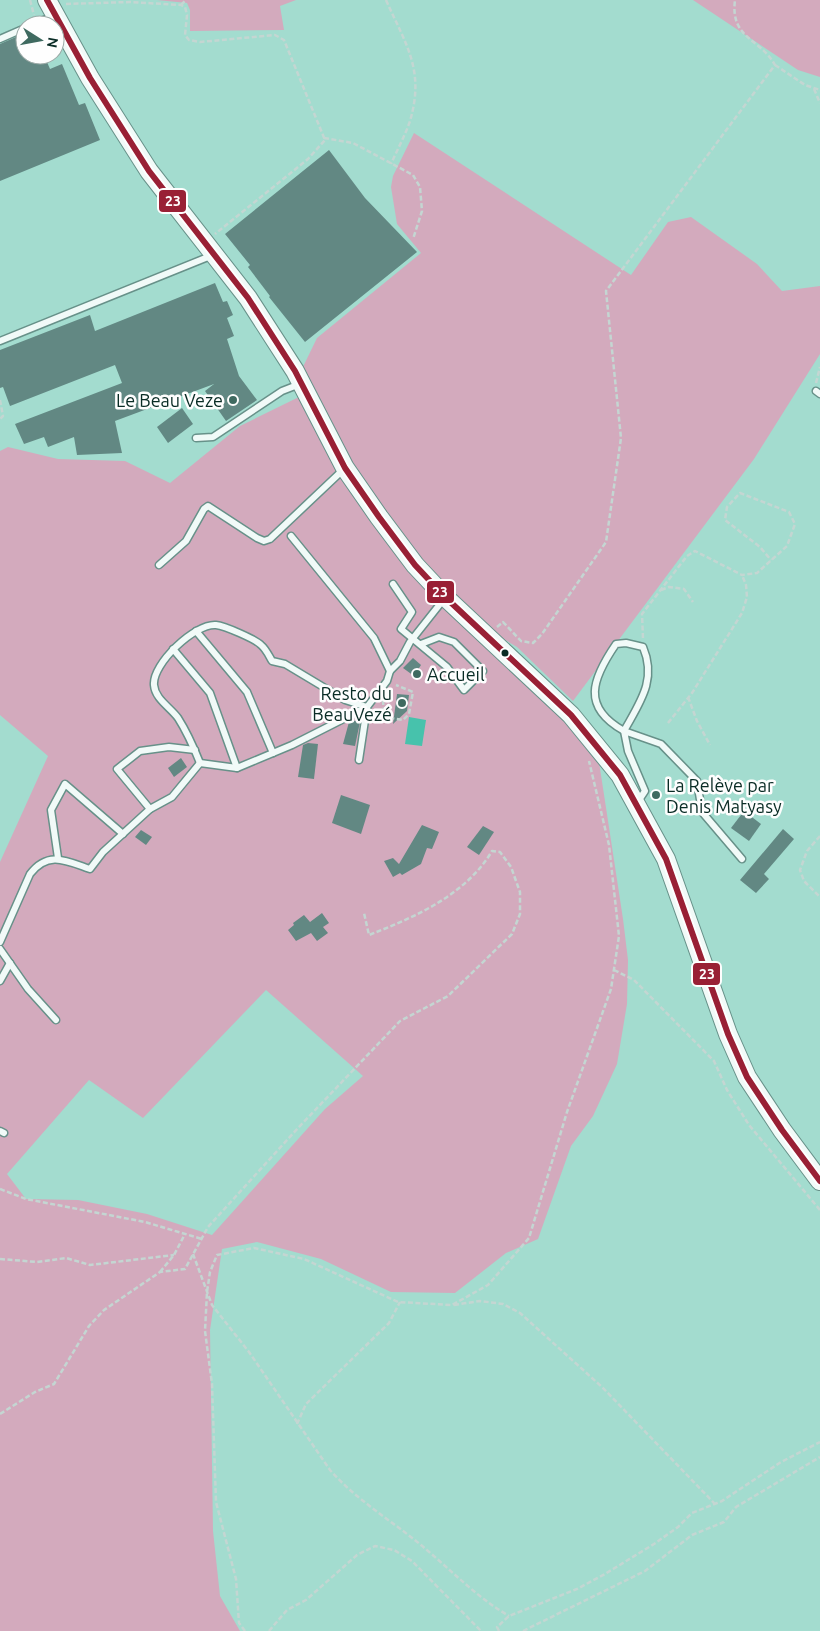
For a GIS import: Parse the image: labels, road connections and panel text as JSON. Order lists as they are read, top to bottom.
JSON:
{
  "places": [
    "Le Beau Veze",
    "Accueil",
    "Resto du BeauVezé",
    "La Relève par Denis Matyasy"
  ],
  "lines": ["transit line 23"],
  "north": "right"
}
